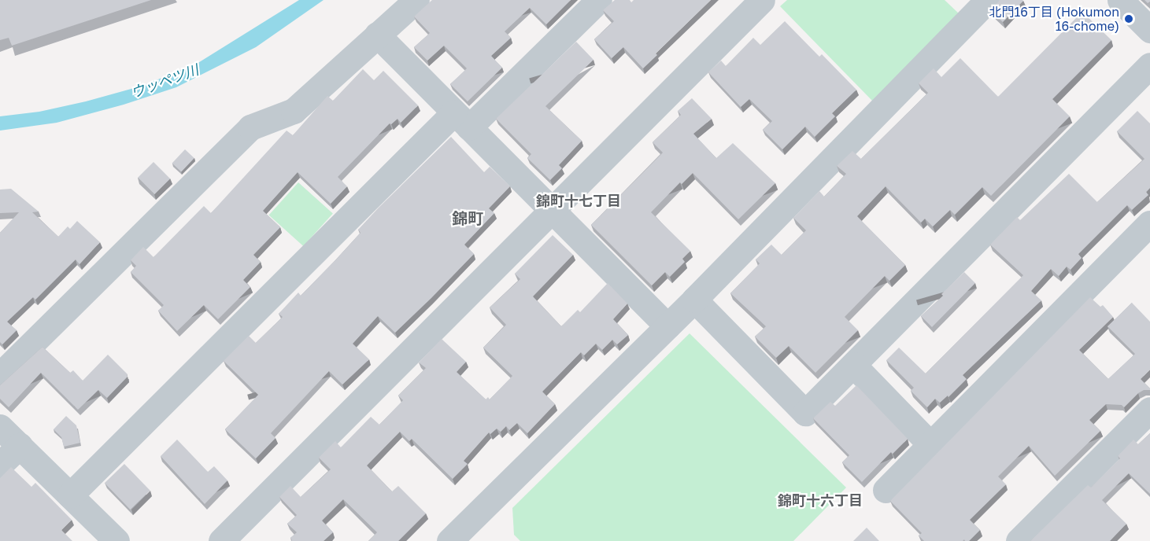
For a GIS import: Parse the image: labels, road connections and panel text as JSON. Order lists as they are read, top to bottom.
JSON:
{
  "districts": ["錦町十七丁目", "錦町", "錦町十六丁目"],
  "water": ["ウッペツ川"],
  "places": ["北門16丁目 (Hokumon 16-chome)"]
}
